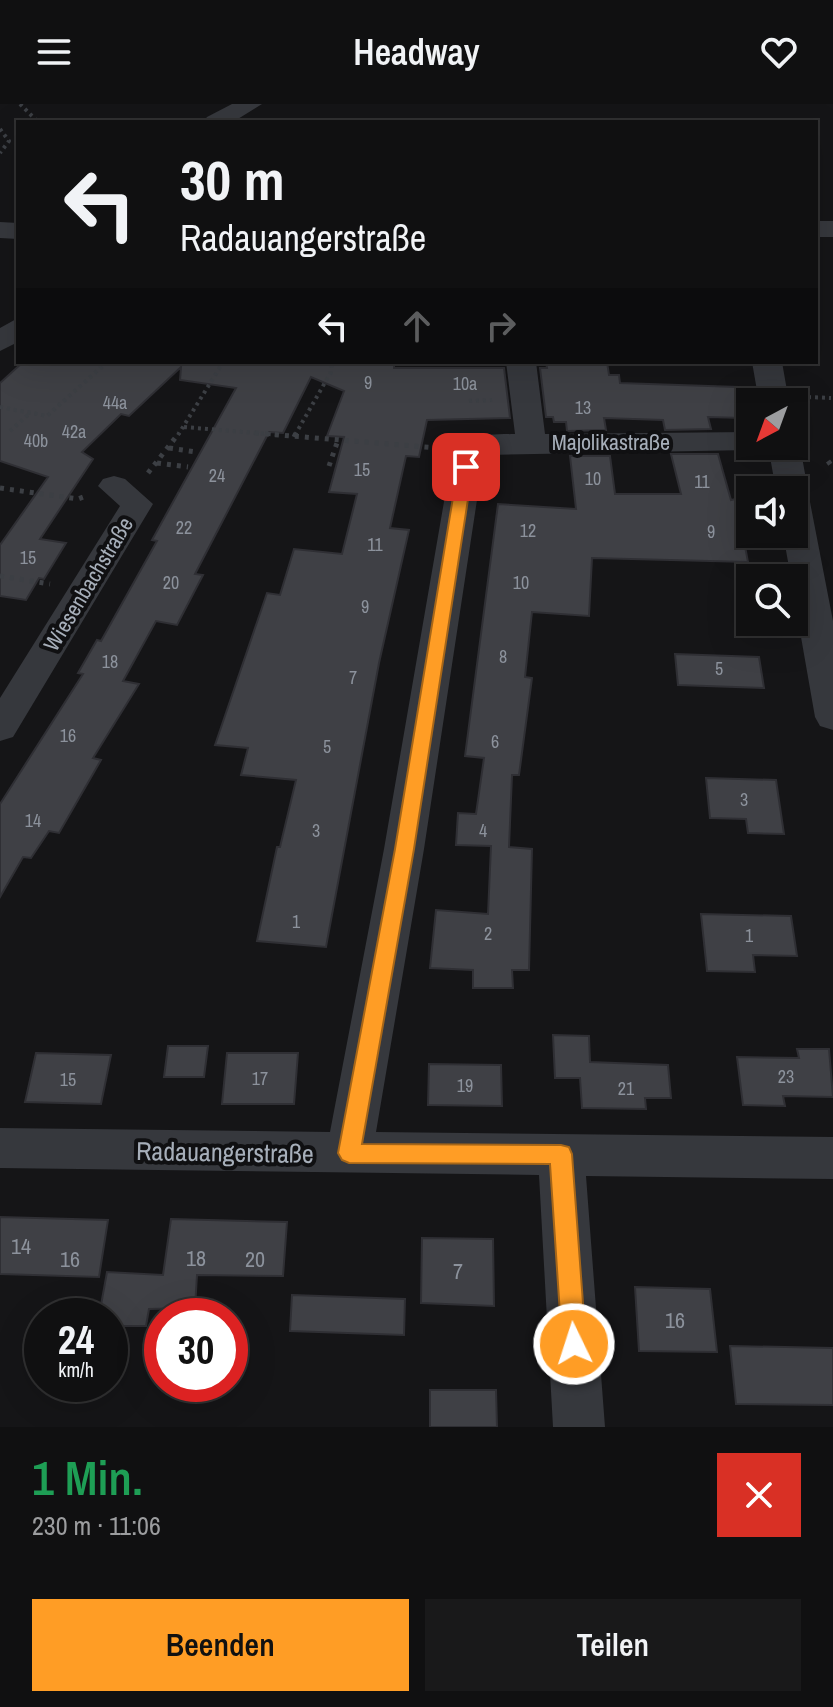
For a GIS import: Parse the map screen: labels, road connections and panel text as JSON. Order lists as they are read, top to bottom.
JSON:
{
  "streets": {
    "street": ["Majolikastraße", "Wiesenbachstraße", "Radauangerstraße"]
  },
  "house_numbers": [
    "9",
    "10a",
    "44a",
    "13",
    "42a",
    "40b",
    "15",
    "24",
    "10",
    "11",
    "22",
    "12",
    "9",
    "11",
    "15",
    "20",
    "10",
    "9",
    "8",
    "18",
    "5",
    "7",
    "16",
    "6",
    "5",
    "3",
    "14",
    "3",
    "4",
    "1",
    "2",
    "1",
    "23",
    "17",
    "15",
    "19",
    "21",
    "14",
    "18",
    "16",
    "20",
    "7",
    "16"
  ],
  "north": "bottom left",
  "page": {
    "header": "Headway",
    "turn": ["30 m", "Radauangerstraße"],
    "speed": "24 km/h",
    "limit": "30",
    "heading": ["1 Min.", "230 m · 11:06"],
    "buttons": ["Beenden", "Teilen"]
  }
}
